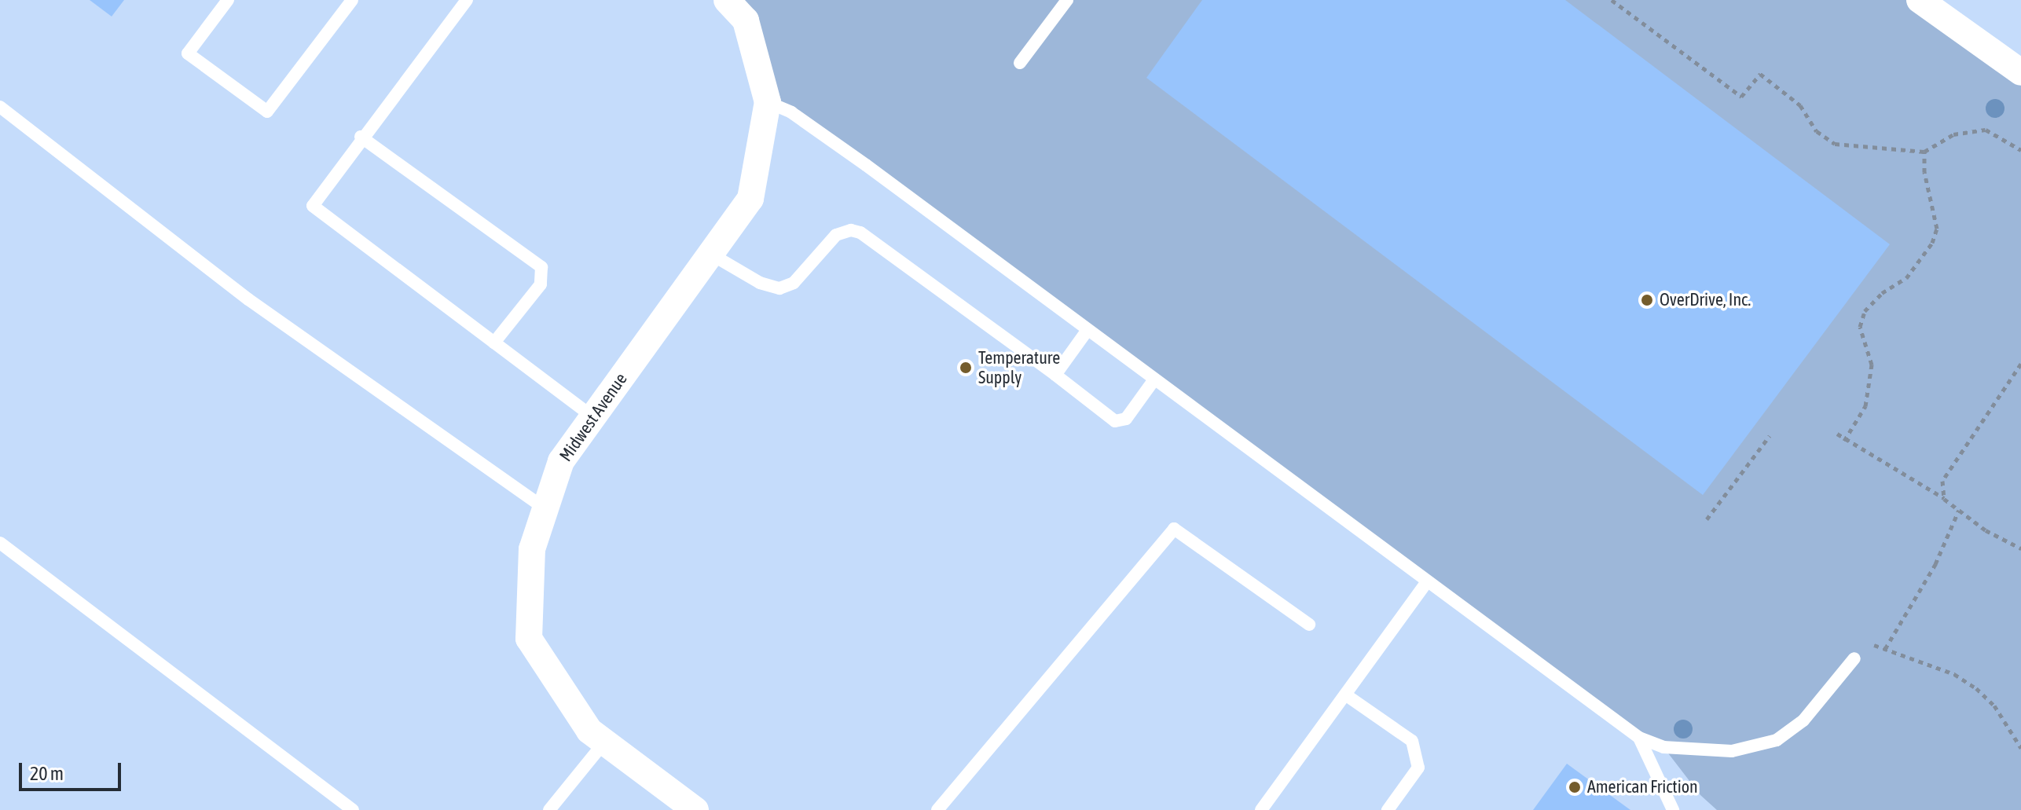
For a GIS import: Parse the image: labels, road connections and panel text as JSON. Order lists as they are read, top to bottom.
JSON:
{
  "streets": {
    "street": ["Midwest Avenue"]
  },
  "places": ["OverDrive, Inc.", "Temperature Supply", "American Friction"],
  "scale_bar": "20 m"
}
